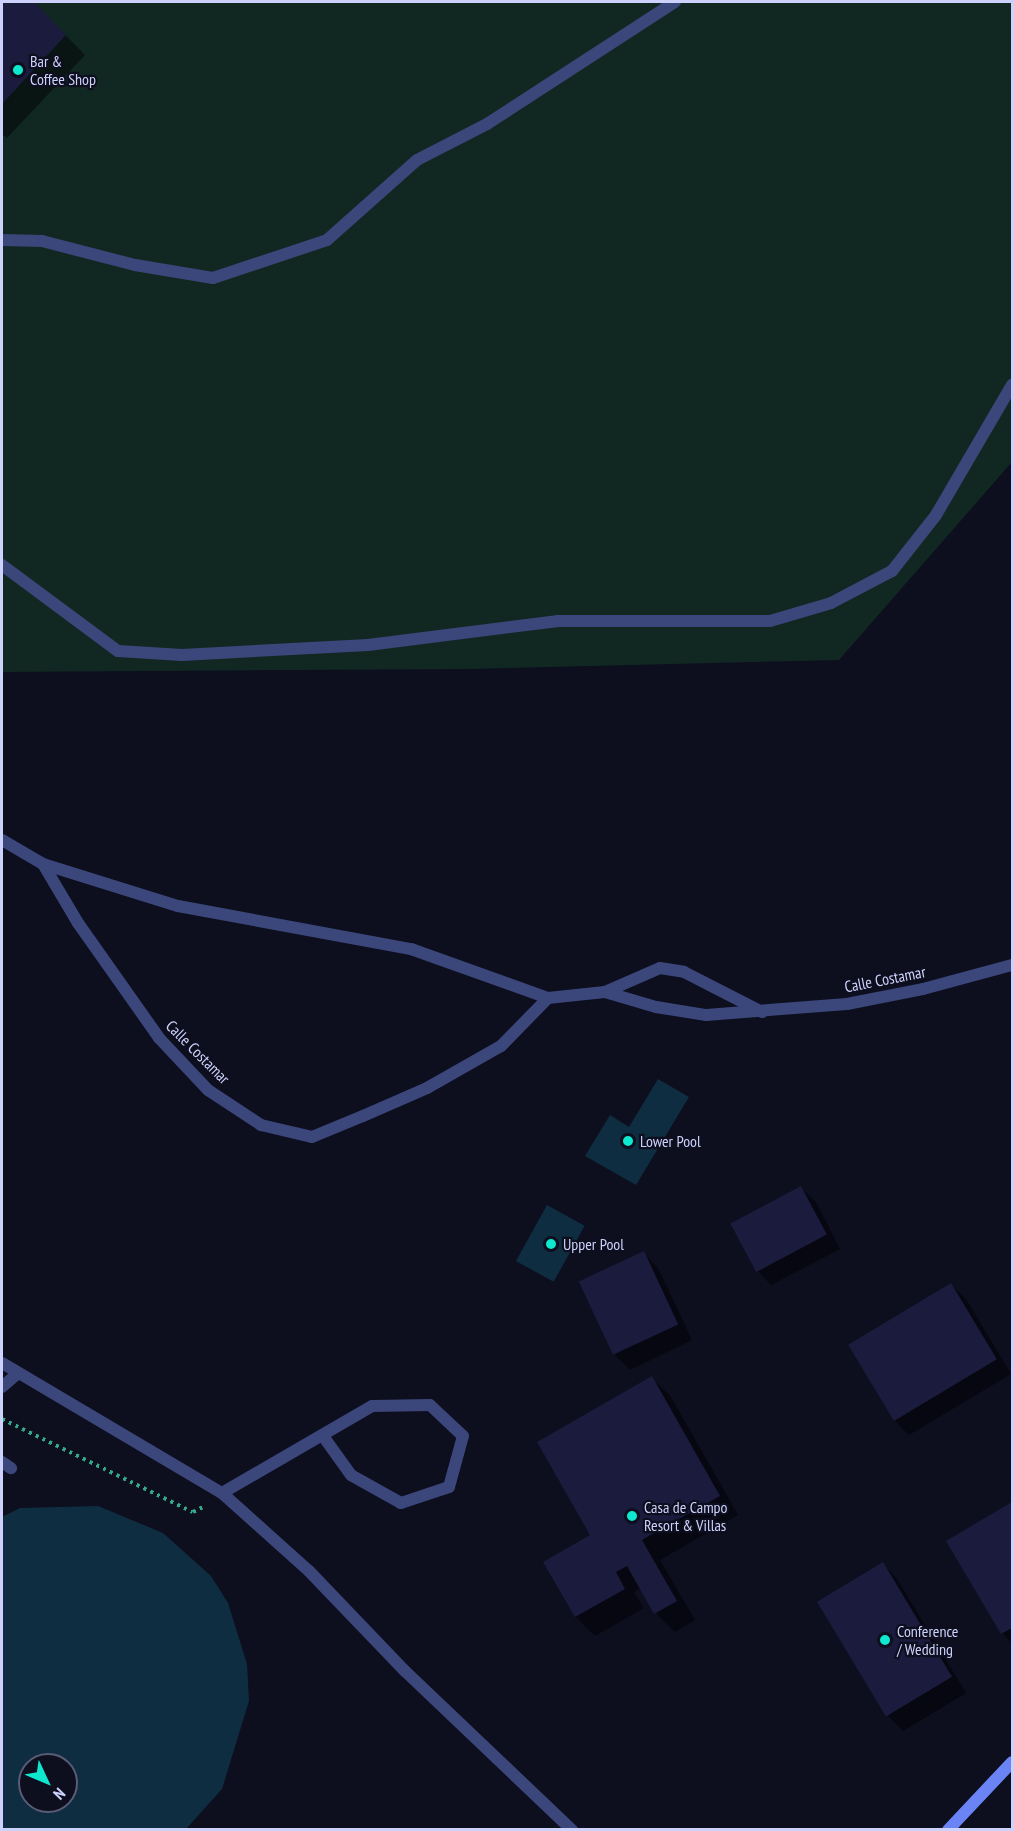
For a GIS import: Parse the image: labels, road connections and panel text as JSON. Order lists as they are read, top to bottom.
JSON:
{
  "streets": {
    "street": ["Calle Costamar"]
  },
  "places": [
    "Bar & Coffee Shop",
    "Lower Pool",
    "Upper Pool",
    "Casa de Campo Resort & Villas",
    "Conference / Wedding"
  ],
  "north": "bottom right"
}
